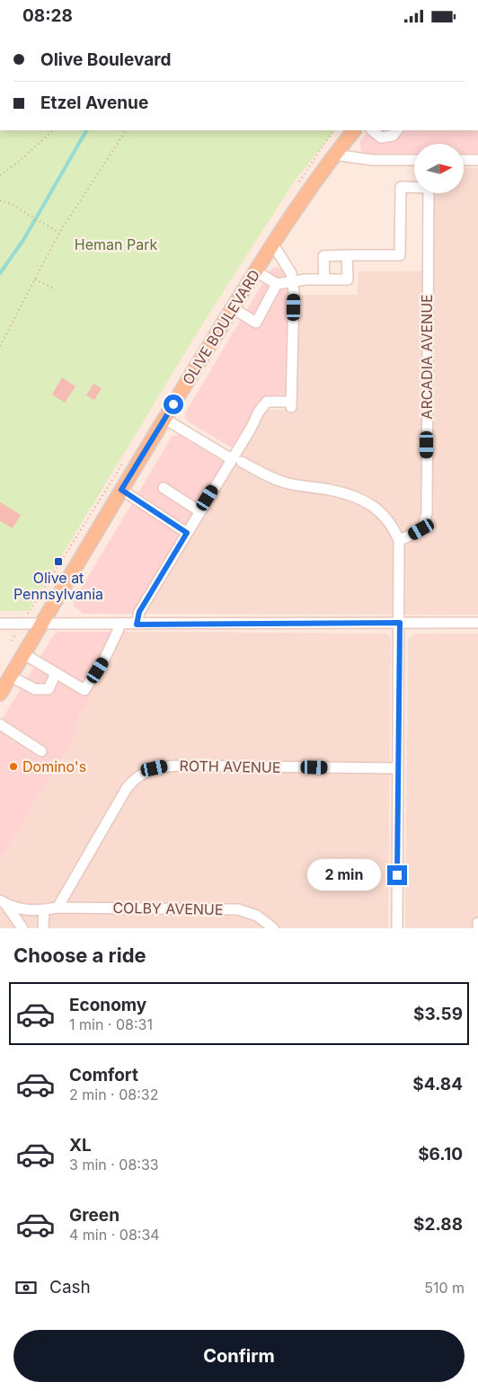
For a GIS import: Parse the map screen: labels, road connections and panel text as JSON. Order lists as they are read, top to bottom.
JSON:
{
  "streets": {
    "main road": ["OLIVE BOULEVARD"],
    "street": ["ARCADIA AVENUE", "ROTH AVENUE", "COLBY AVENUE"]
  },
  "crossings": [
    ["ROTH AVENUE", "COLBY AVENUE"]
  ],
  "parks": ["Heman Park"],
  "places": {
    "transit": ["Olive at Pennsylvania"],
    "other": ["Domino's"]
  },
  "north": "right",
  "page": {
    "status": "08:28",
    "banner": ["Olive Boulevard", "Etzel Avenue"],
    "bubble": "2 min",
    "heading": "Choose a ride",
    "list": [
      {
        "name": "Economy",
        "note": "1 min · 08:31",
        "value": "$3.59"
      },
      {
        "name": "Comfort",
        "note": "2 min · 08:32",
        "value": "$4.84"
      },
      {
        "name": "XL",
        "note": "3 min · 08:33",
        "value": "$6.10"
      },
      {
        "name": "Green",
        "note": "4 min · 08:34",
        "value": "$2.88"
      }
    ],
    "pay": ["Cash", "510 m"],
    "buttons": "Confirm"
  }
}
